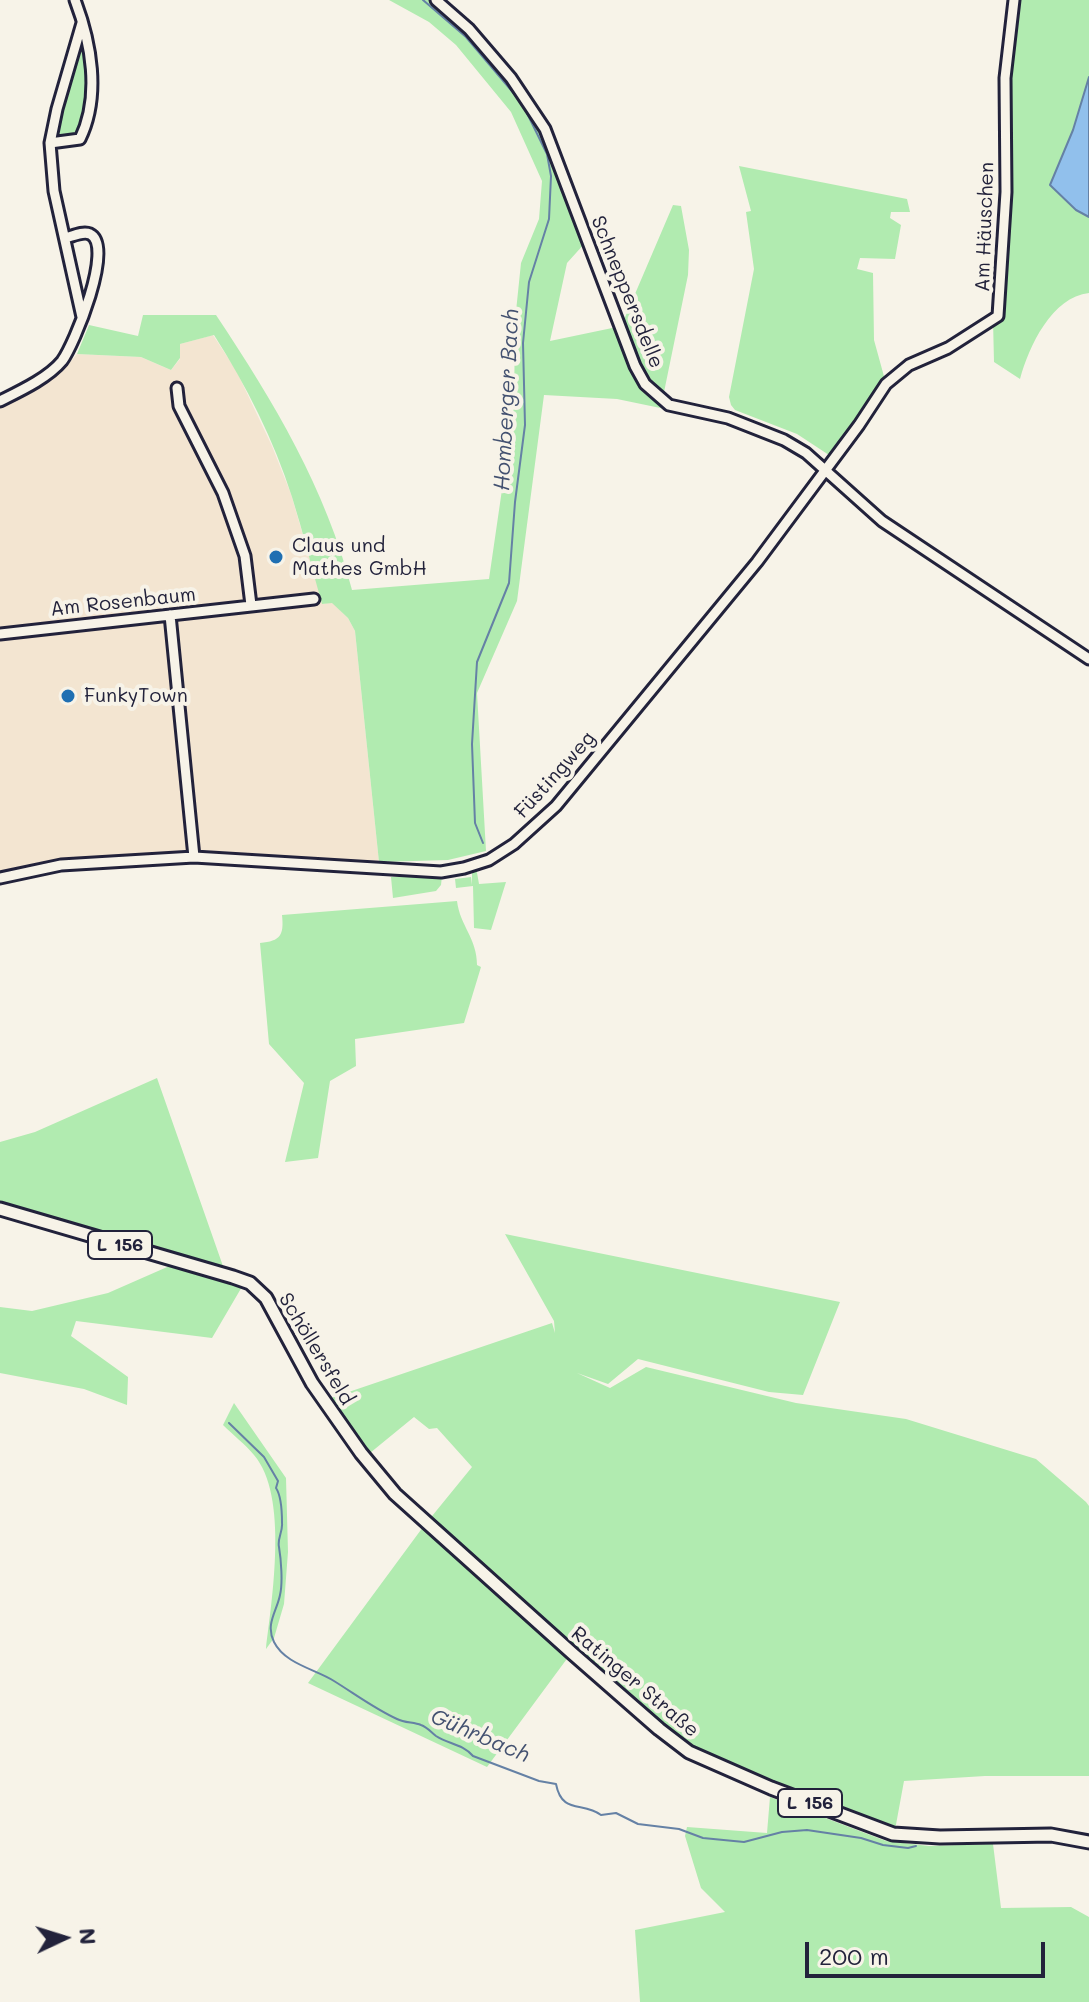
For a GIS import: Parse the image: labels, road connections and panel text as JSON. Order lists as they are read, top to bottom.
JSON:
{
  "streets": {
    "main road": ["L 156", "Schöllersfeld", "Ratinger Straße"],
    "street": [
      "Am Häuschen",
      "Schneppersdelle",
      "Am Rosenbaum",
      "Füstingweg"
    ]
  },
  "crossings": [
    ["Am Häuschen", "Schneppersdelle"],
    ["Am Häuschen", "Füstingweg"],
    ["Schneppersdelle", "Füstingweg"],
    ["Schöllersfeld", "Ratinger Straße"]
  ],
  "water": ["Homberger Bach", "Gührbach"],
  "places": ["Claus und Mathes GmbH", "FunkyTown"],
  "scale_bar": "200 m",
  "north": "right"
}
